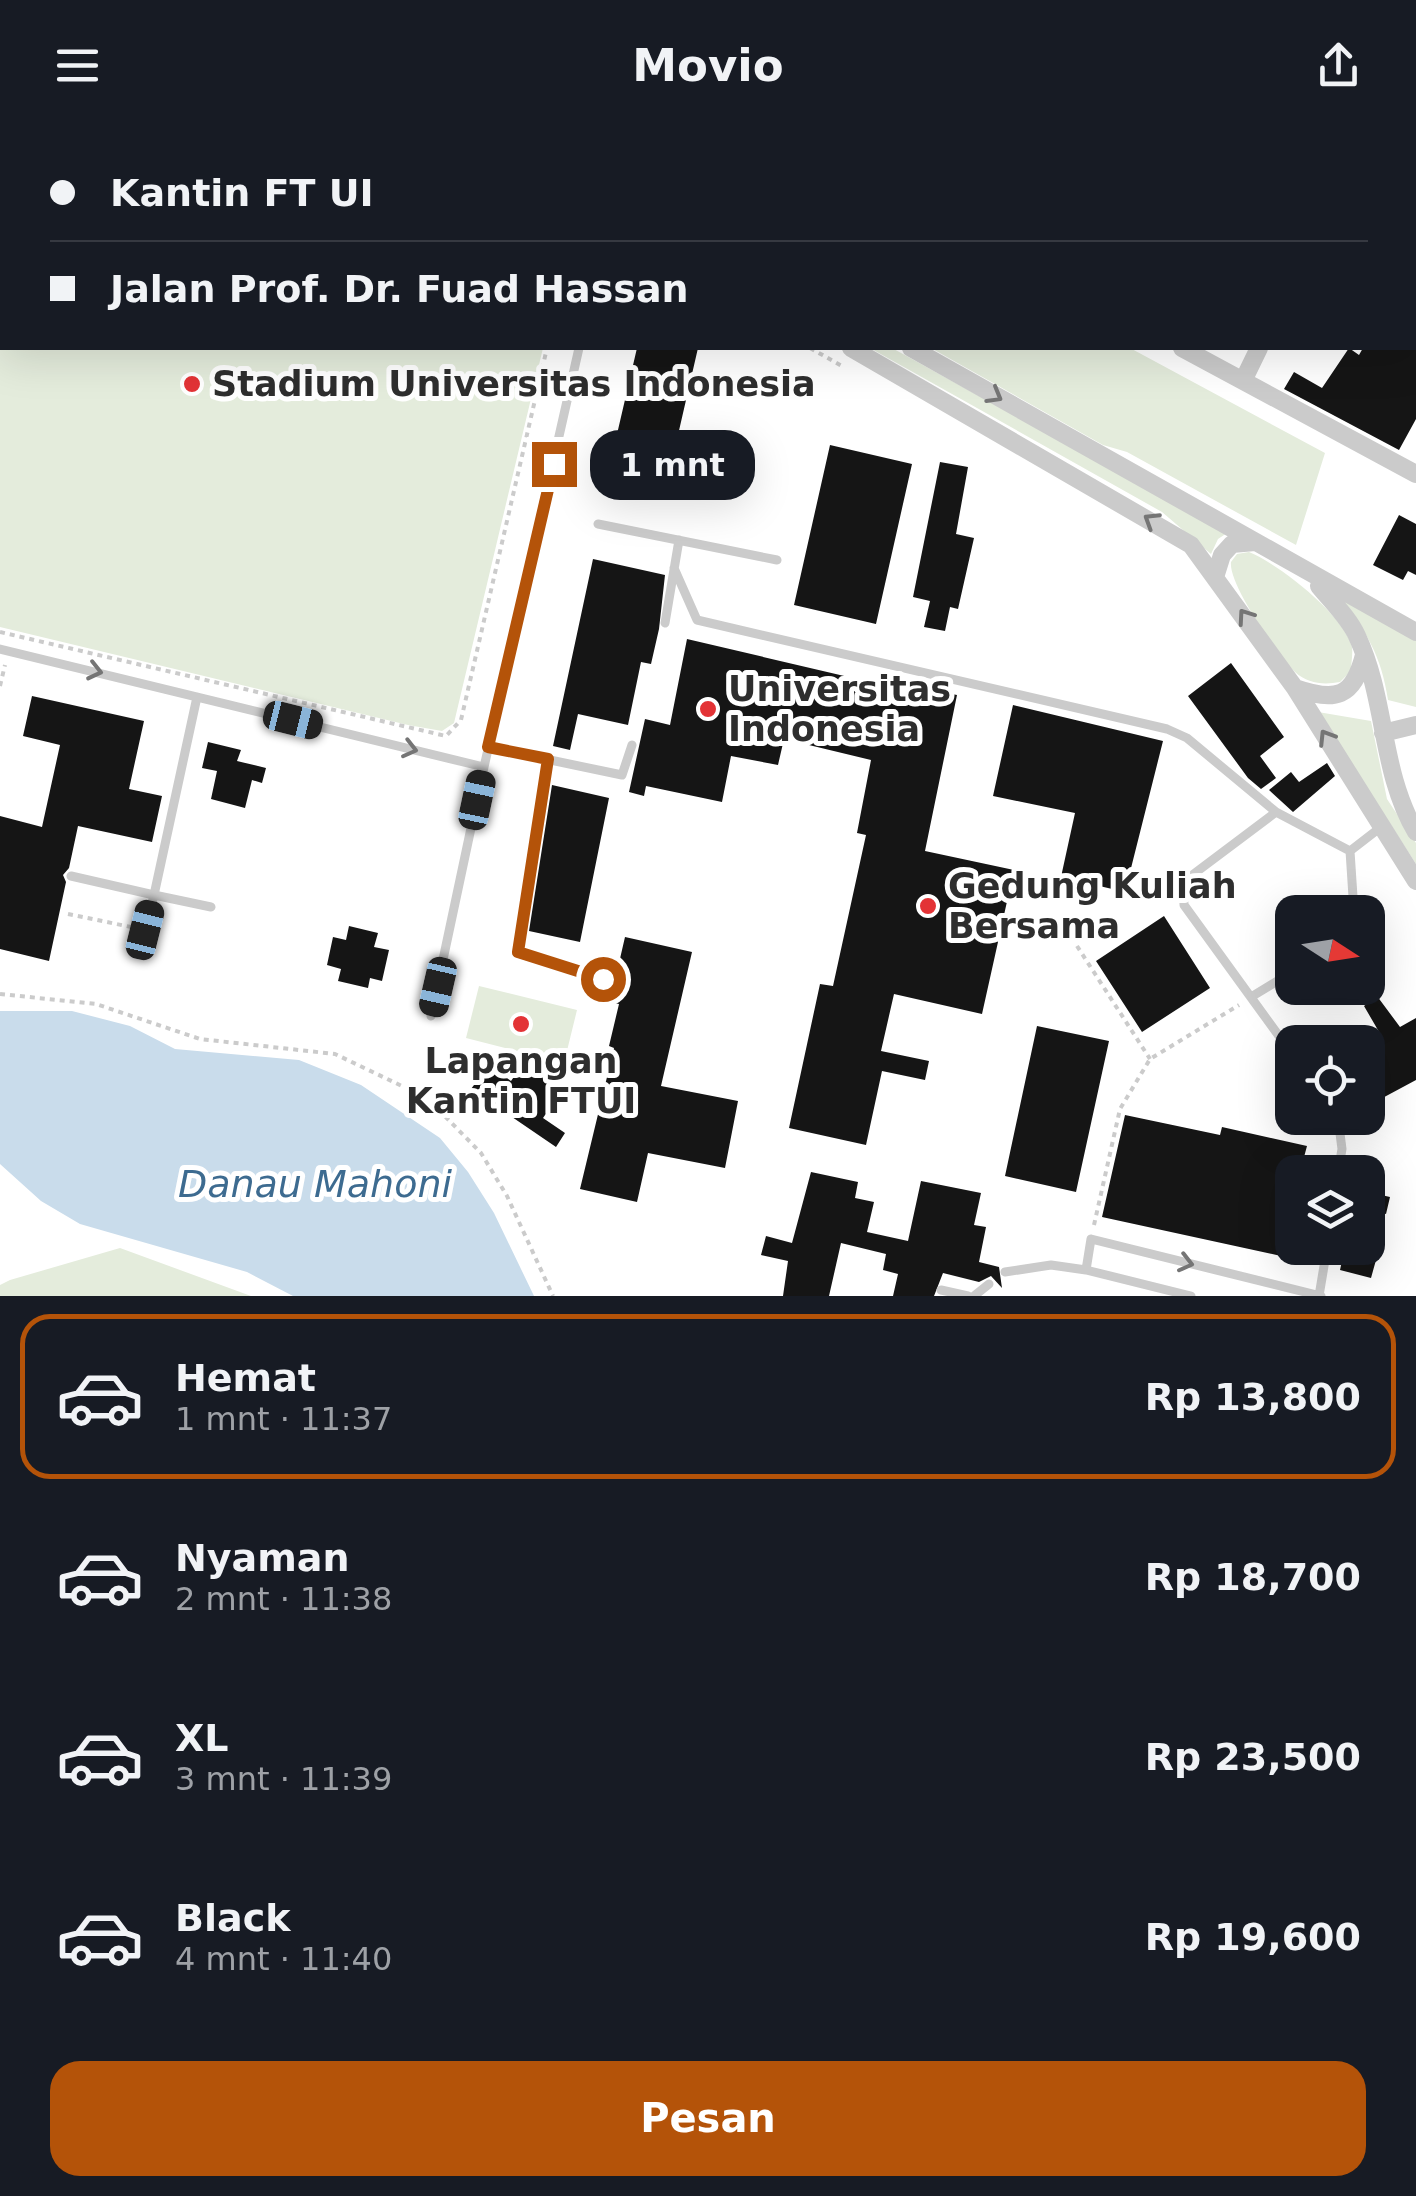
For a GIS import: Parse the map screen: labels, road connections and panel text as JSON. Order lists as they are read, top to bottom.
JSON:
{
  "water": ["Danau Mahoni"],
  "places": [
    "Stadium Universitas Indonesia",
    "Universitas Indonesia",
    "Gedung Kuliah Bersama",
    "Lapangan Kantin FTUI"
  ],
  "north": "right",
  "page": {
    "header": "Movio",
    "banner": ["Kantin FT UI", "Jalan Prof. Dr. Fuad Hassan"],
    "bubble": "1 mnt",
    "list": [
      {
        "name": "Hemat",
        "note": "1 mnt · 11:37",
        "value": "Rp 13,800"
      },
      {
        "name": "Nyaman",
        "note": "2 mnt · 11:38",
        "value": "Rp 18,700"
      },
      {
        "name": "XL",
        "note": "3 mnt · 11:39",
        "value": "Rp 23,500"
      },
      {
        "name": "Black",
        "note": "4 mnt · 11:40",
        "value": "Rp 19,600"
      }
    ],
    "buttons": "Pesan"
  }
}
